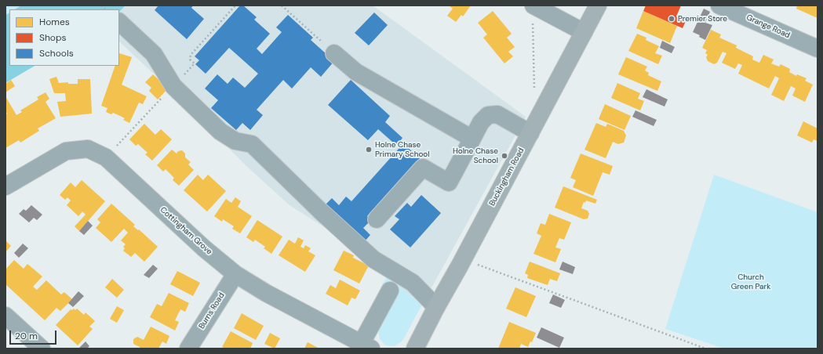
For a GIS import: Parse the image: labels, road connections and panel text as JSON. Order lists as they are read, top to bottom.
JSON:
{
  "streets": {
    "main road": ["Buckingham Road"],
    "street": ["Grange Road", "Cottingham Grove", "Burns Road"]
  },
  "crossings": [
    ["Cottingham Grove", "Burns Road"]
  ],
  "parks": ["Church Green Park"],
  "places": ["Premier Store", "Holne Chase Primary School", "Holne Chase School"],
  "legend": ["Homes", "Shops", "Schools"],
  "scale_bar": "20 m"
}
